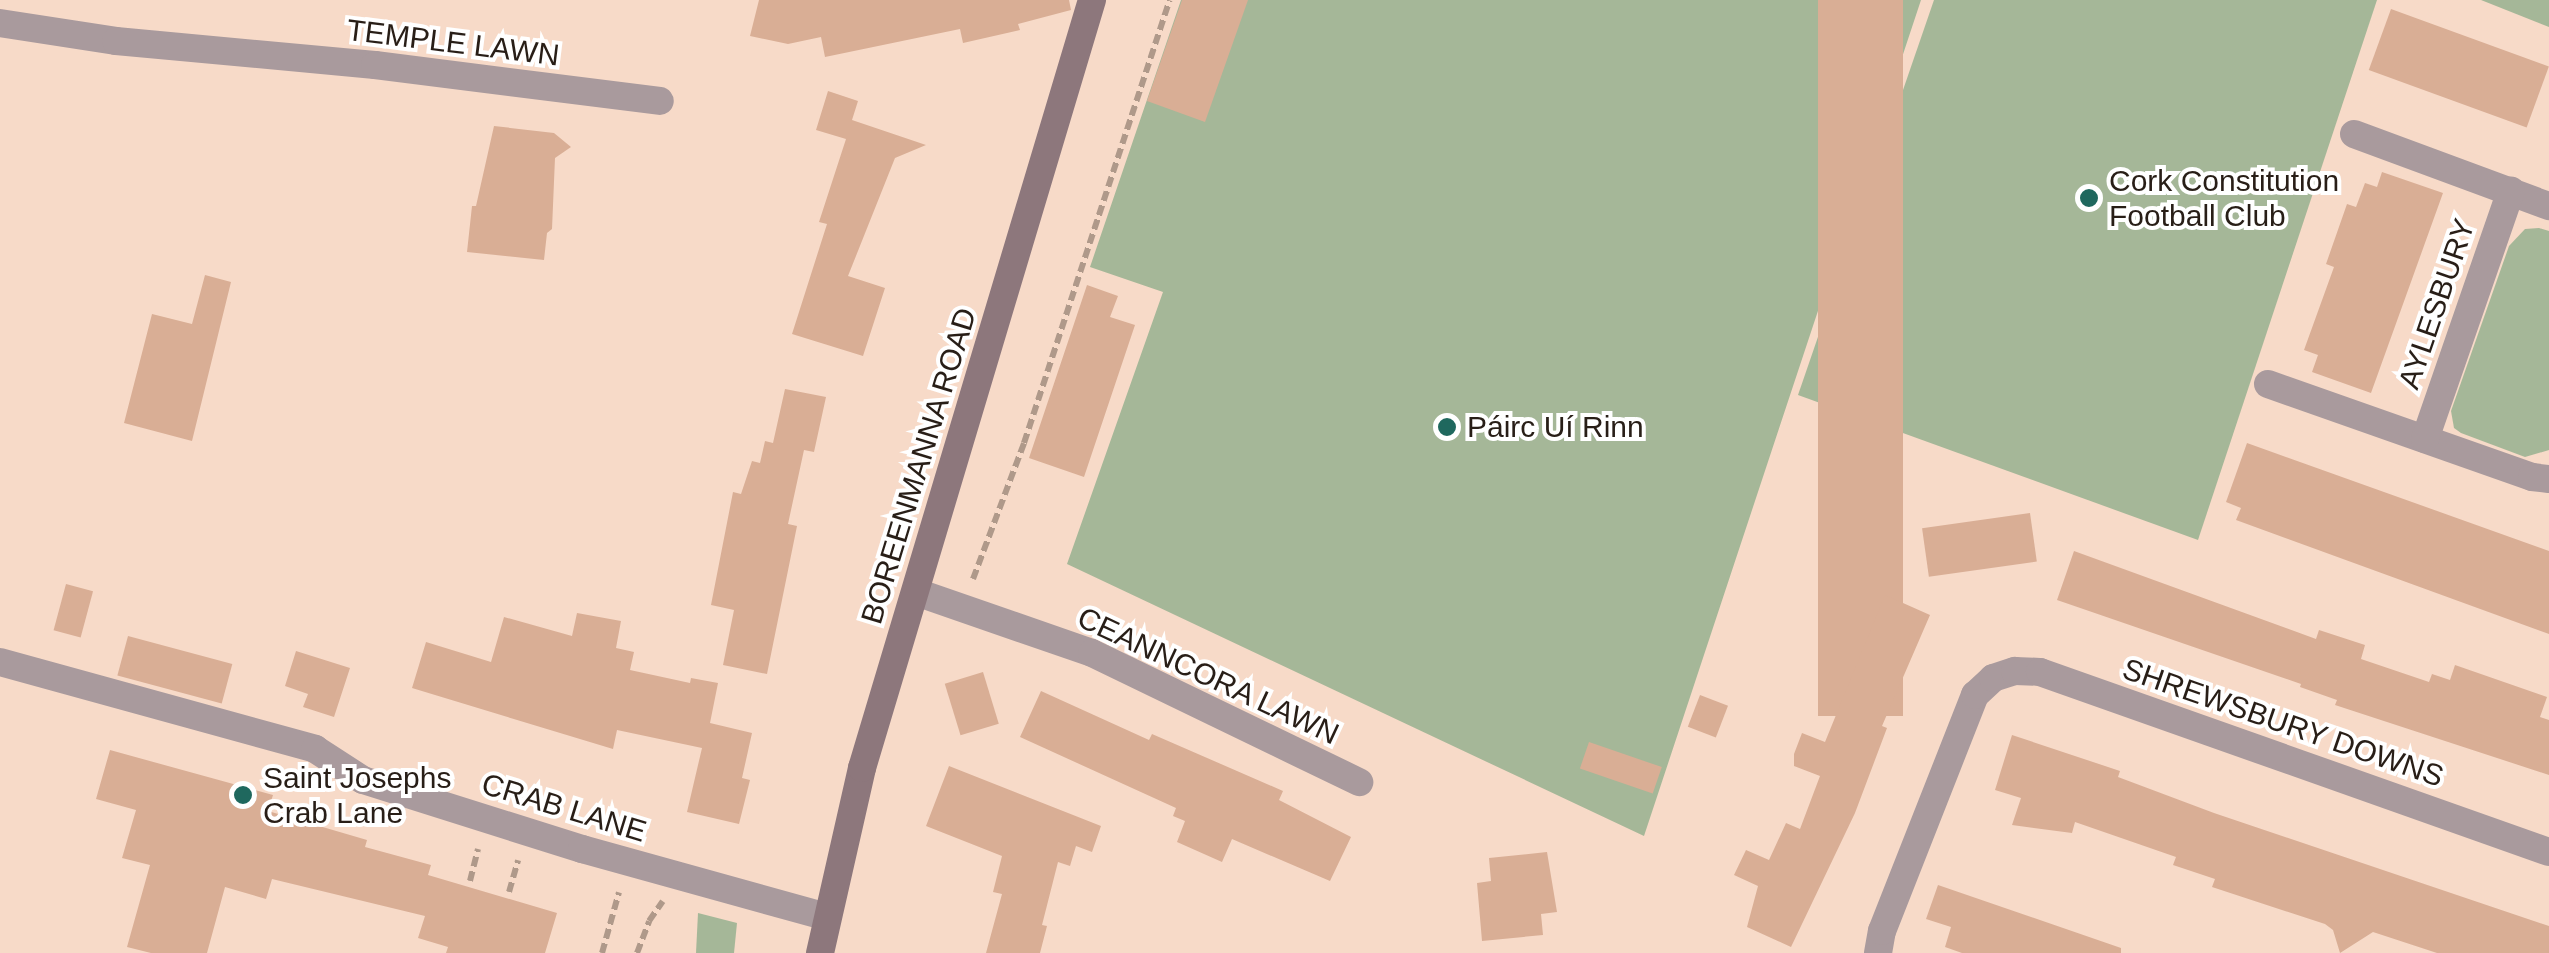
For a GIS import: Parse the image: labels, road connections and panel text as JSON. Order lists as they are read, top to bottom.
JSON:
{
  "streets": {
    "main road": ["BOREENMANNA ROAD"],
    "street": [
      "TEMPLE LAWN",
      "AYLESBURY",
      "CEANNCORA LAWN",
      "SHREWSBURY DOWNS",
      "CRAB LANE"
    ]
  },
  "crossings": [
    ["BOREENMANNA ROAD", "CEANNCORA LAWN"],
    ["BOREENMANNA ROAD", "CRAB LANE"]
  ],
  "places": ["Cork Constitution Football Club", "Páirc Uí Rinn", "Saint Josephs Crab Lane"]
}
